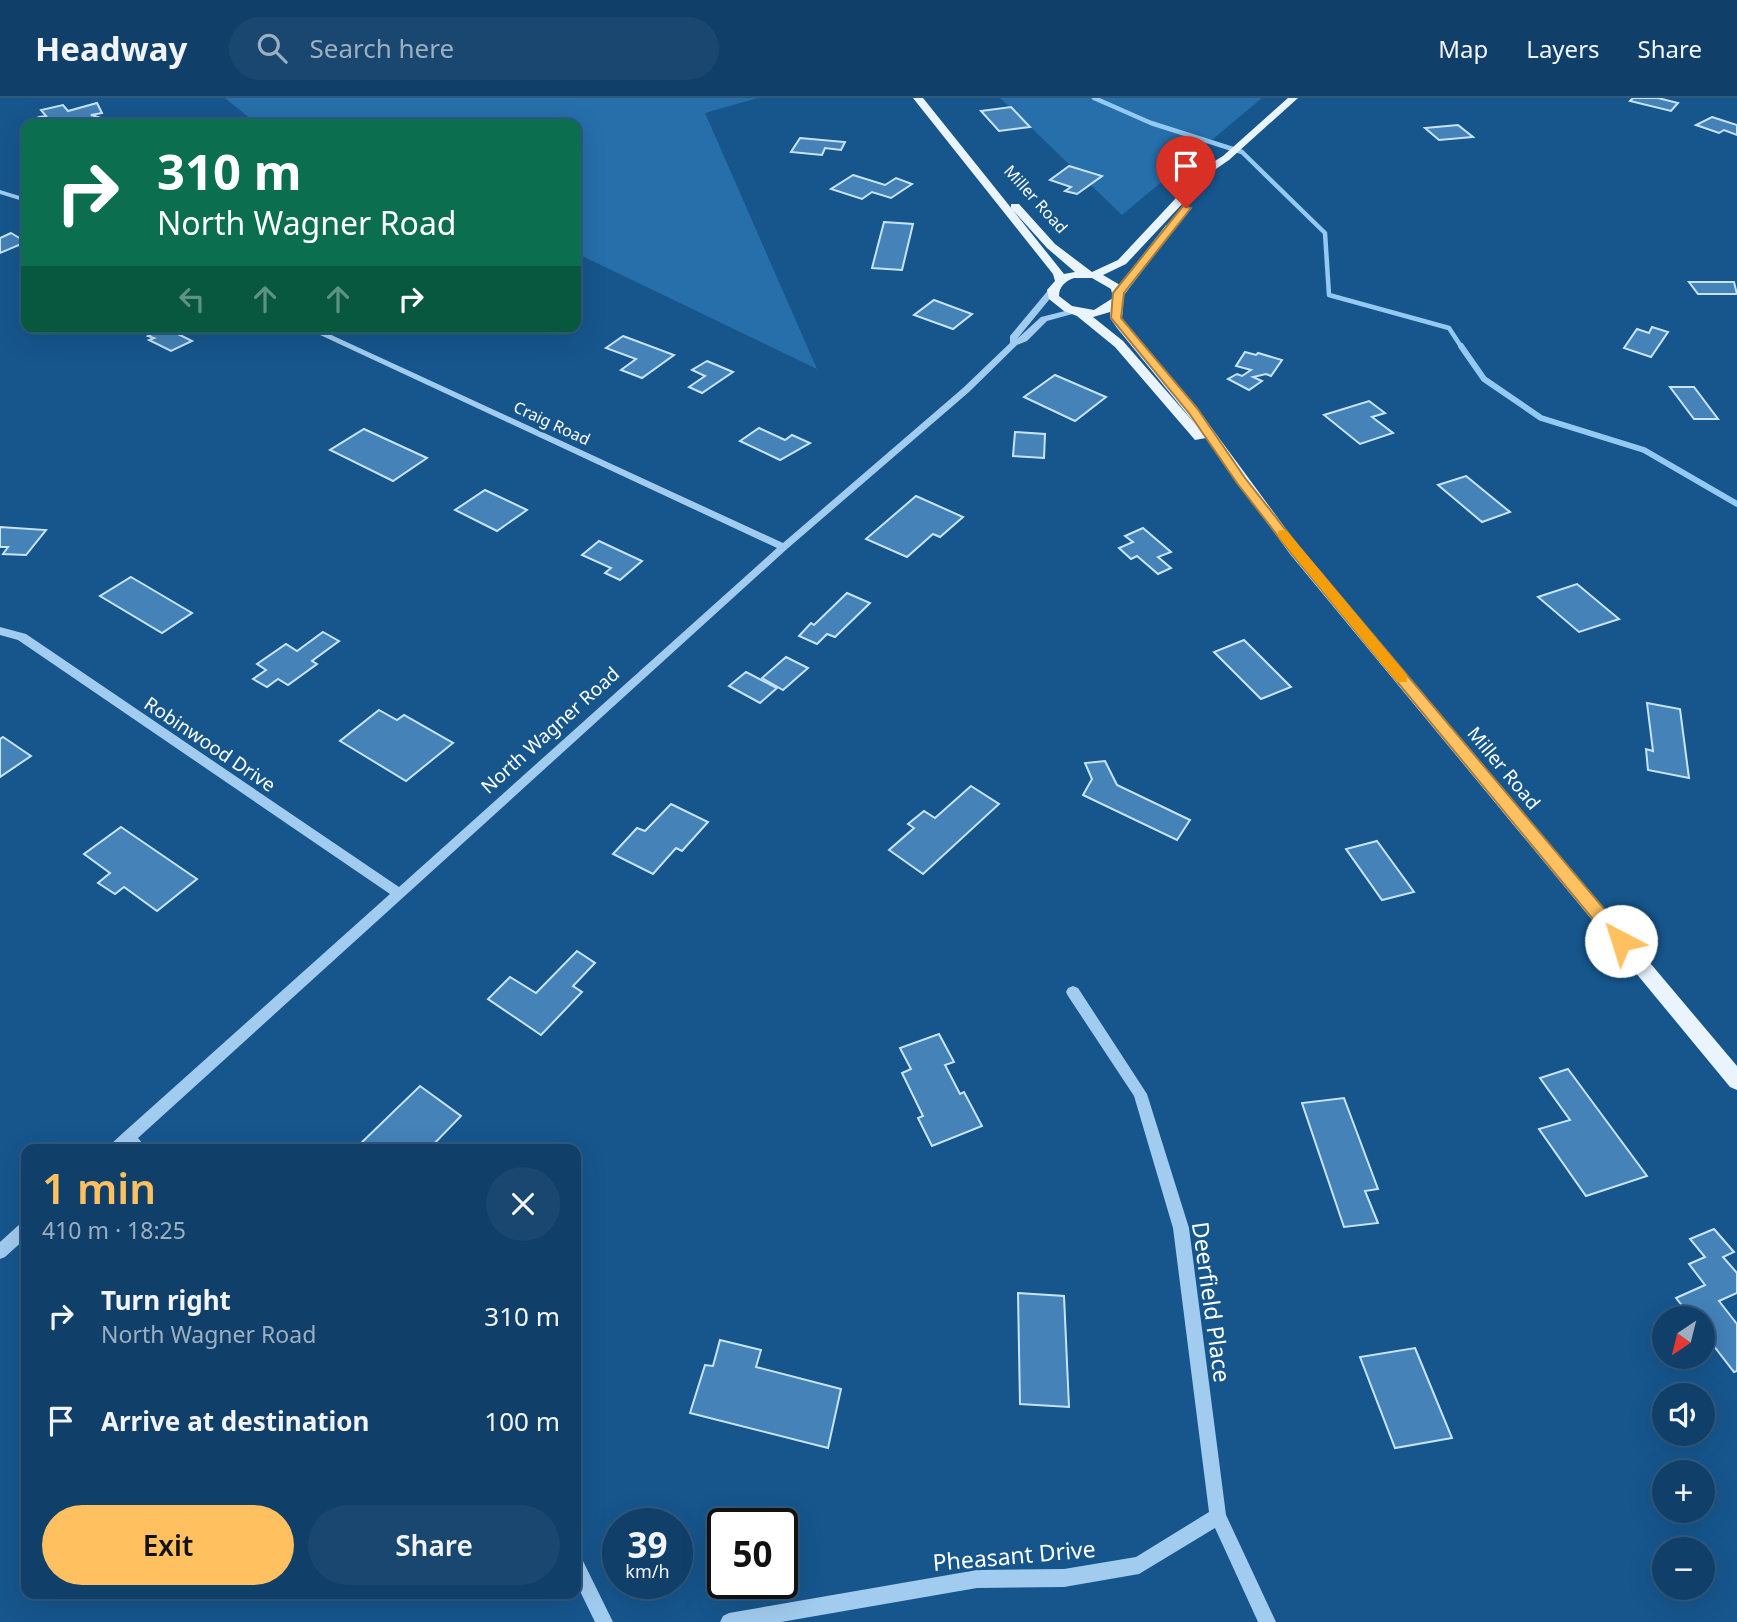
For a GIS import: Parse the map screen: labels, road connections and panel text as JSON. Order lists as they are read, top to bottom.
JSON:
{
  "streets": {
    "main road": ["Miller Road"],
    "street": [
      "Craig Road",
      "North Wagner Road",
      "Robinwood Drive",
      "Deerfield Place",
      "Pheasant Drive"
    ]
  },
  "crossings": [
    ["Miller Road", "North Wagner Road"],
    ["Craig Road", "North Wagner Road"],
    ["North Wagner Road", "Robinwood Drive"],
    ["Deerfield Place", "Pheasant Drive"]
  ],
  "north": "bottom left",
  "page": {
    "header": "Headway",
    "search": "Search here",
    "nav": ["Map", "Layers", "Share"],
    "turn": ["310 m", "North Wagner Road"],
    "heading": ["1 min", "410 m · 18:25"],
    "list": [
      {
        "name": "Turn right",
        "note": "North Wagner Road",
        "value": "310 m"
      },
      {
        "name": "Arrive at destination",
        "value": "100 m"
      }
    ],
    "map_buttons": ["+", "−"],
    "buttons": ["Exit", "Share"],
    "speed": "39 km/h",
    "limit": "50"
  }
}
